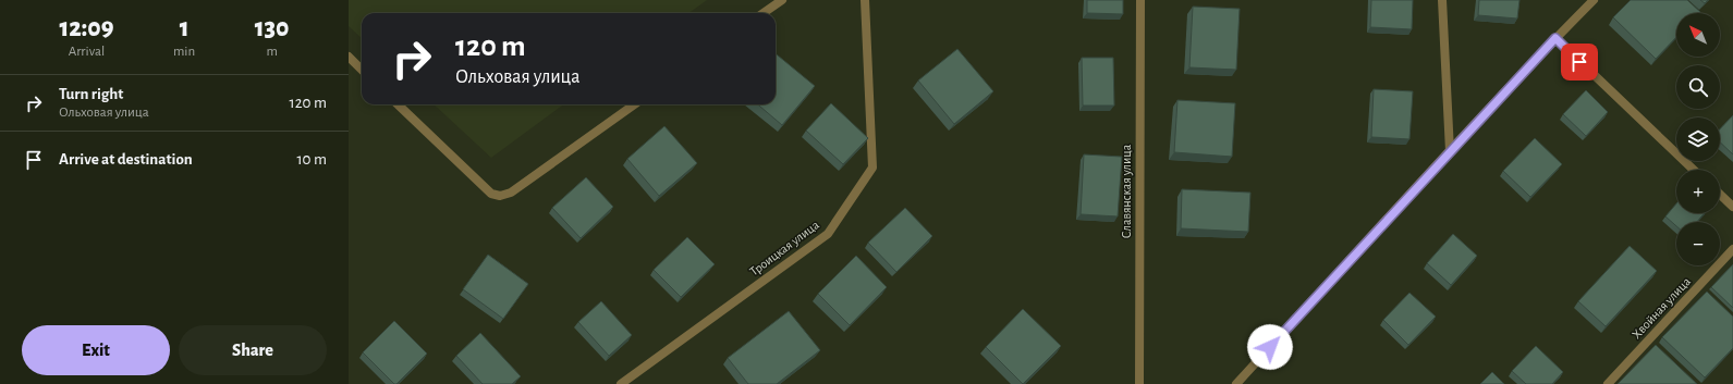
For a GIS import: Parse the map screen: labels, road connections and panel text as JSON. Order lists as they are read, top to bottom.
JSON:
{
  "streets": {
    "street": ["Славянская улица", "Троицкая улица", "Хвойная улица"]
  },
  "north": "top left",
  "page": {
    "eta": [
      "12:09",
      "Arrival",
      "1",
      "min",
      "130",
      "m"
    ],
    "map_buttons": ["+", "−"],
    "turn": ["120 m", "Ольховая улица"],
    "list": [
      {
        "name": "Turn right",
        "note": "Ольховая улица",
        "value": "120 m"
      },
      {
        "name": "Arrive at destination",
        "value": "10 m"
      }
    ],
    "buttons": ["Exit", "Share"]
  }
}
